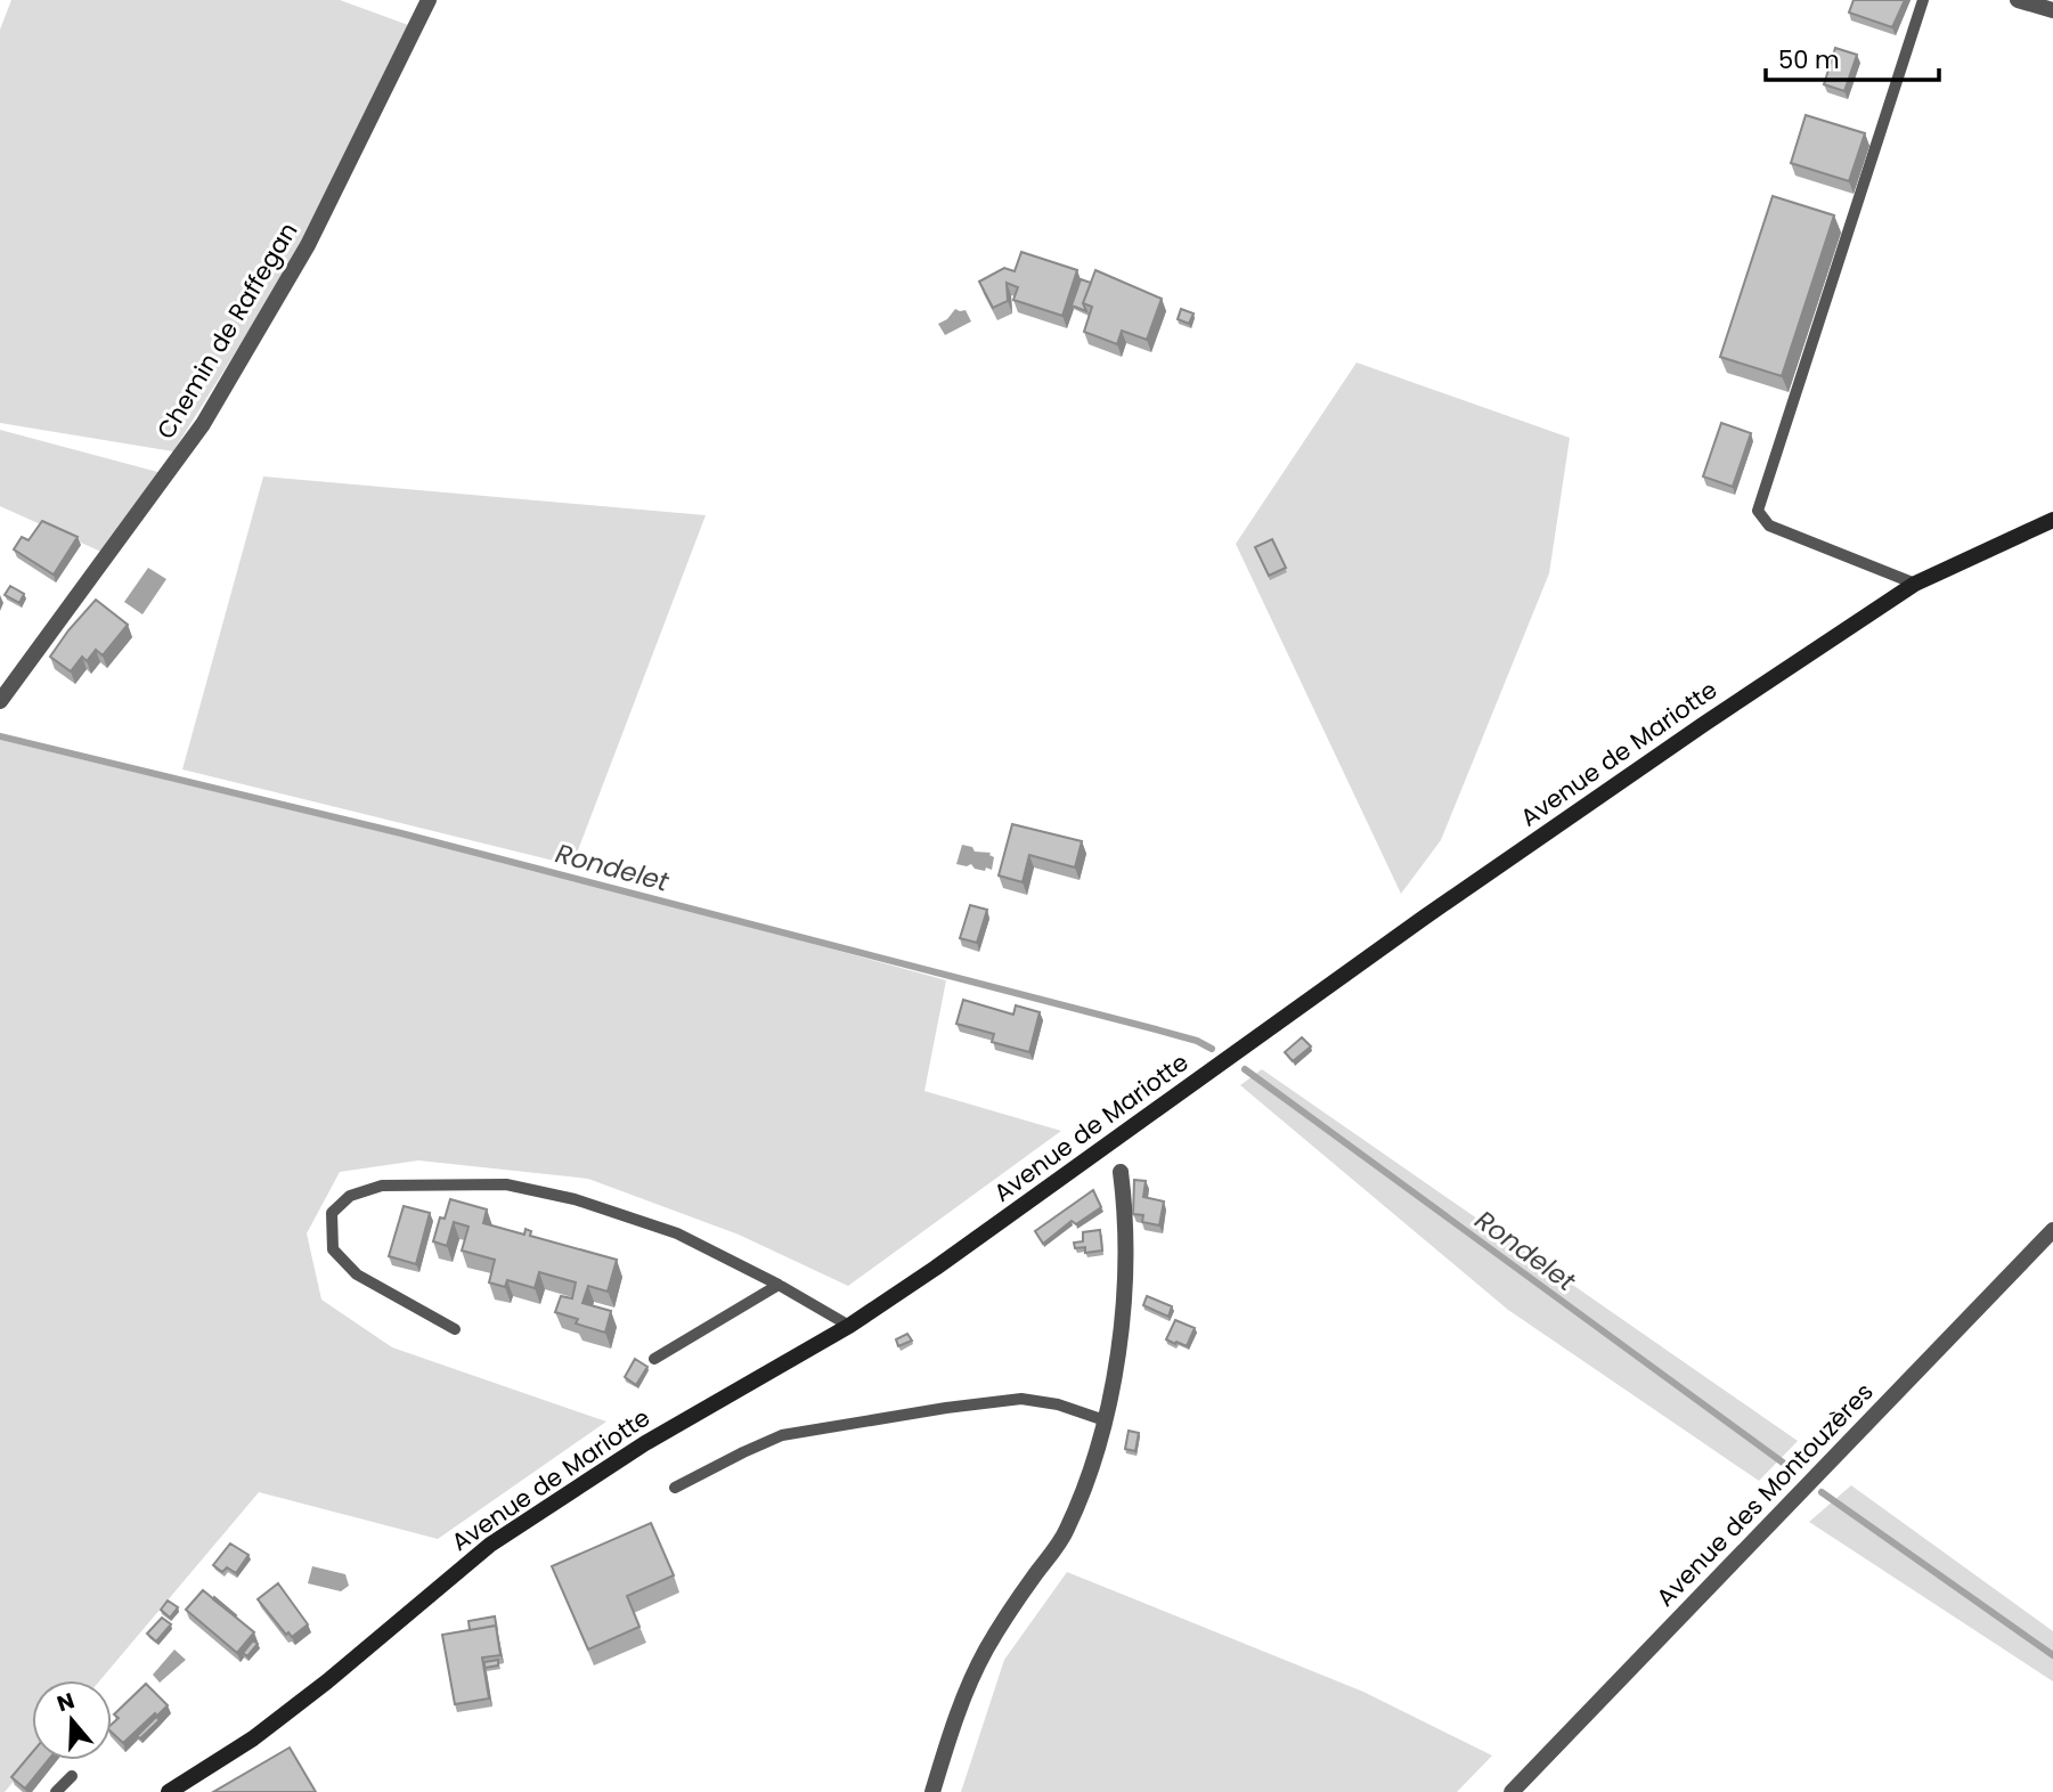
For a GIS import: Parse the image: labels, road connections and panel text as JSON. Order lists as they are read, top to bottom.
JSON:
{
  "streets": {
    "main road": ["Avenue de Mariotte"],
    "street": ["Chemin de Raffegan", "Avenue des Montouzères"]
  },
  "water": ["Rondelet"],
  "scale_bar": "50 m",
  "north": "top"
}
